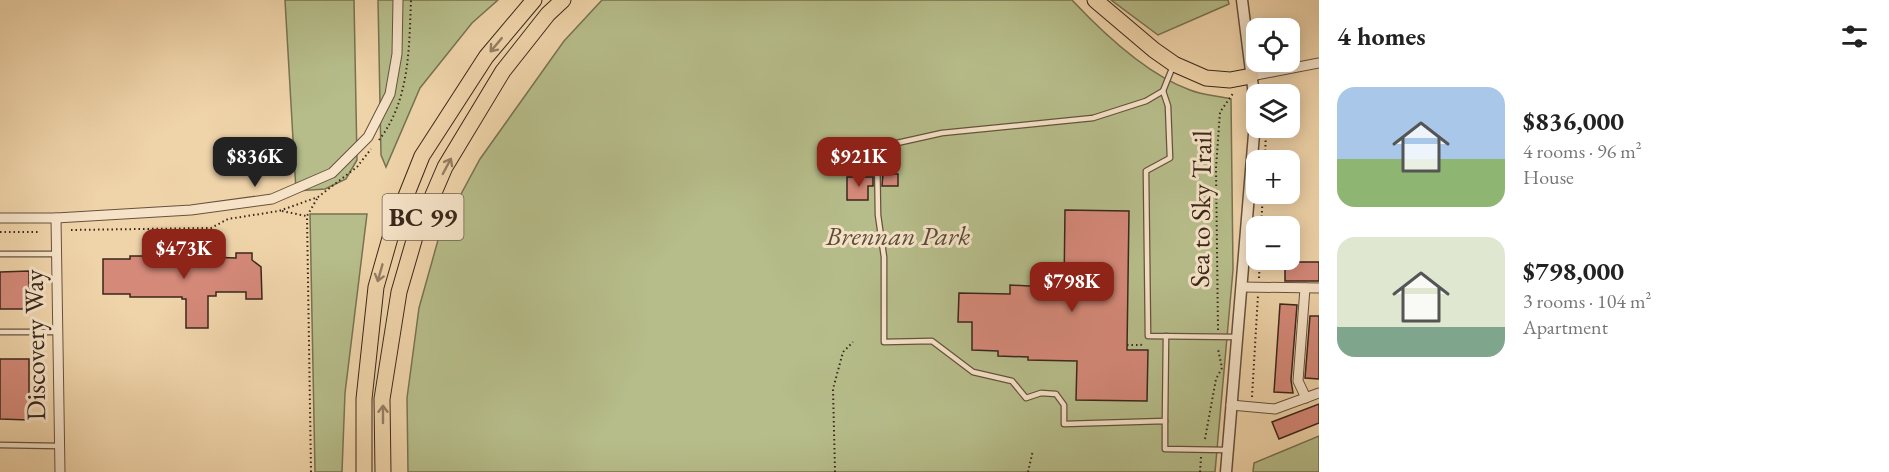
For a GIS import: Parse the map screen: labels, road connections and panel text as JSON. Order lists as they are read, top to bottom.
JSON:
{
  "streets": {
    "highway": ["BC 99"],
    "street": ["Discovery Way"],
    "path": ["Sea to Sky Trail"]
  },
  "parks": ["Brennan Park"],
  "page": {
    "heading": "4 homes",
    "map_buttons": ["+", "−"],
    "list": [
      {
        "name": "$836,000",
        "note": "4 rooms · 96 m² · House"
      },
      {
        "name": "$798,000",
        "note": "3 rooms · 104 m² · Apartment"
      }
    ],
    "price": [
      "$836K",
      "$921K",
      "$473K",
      "$798K"
    ]
  }
}
